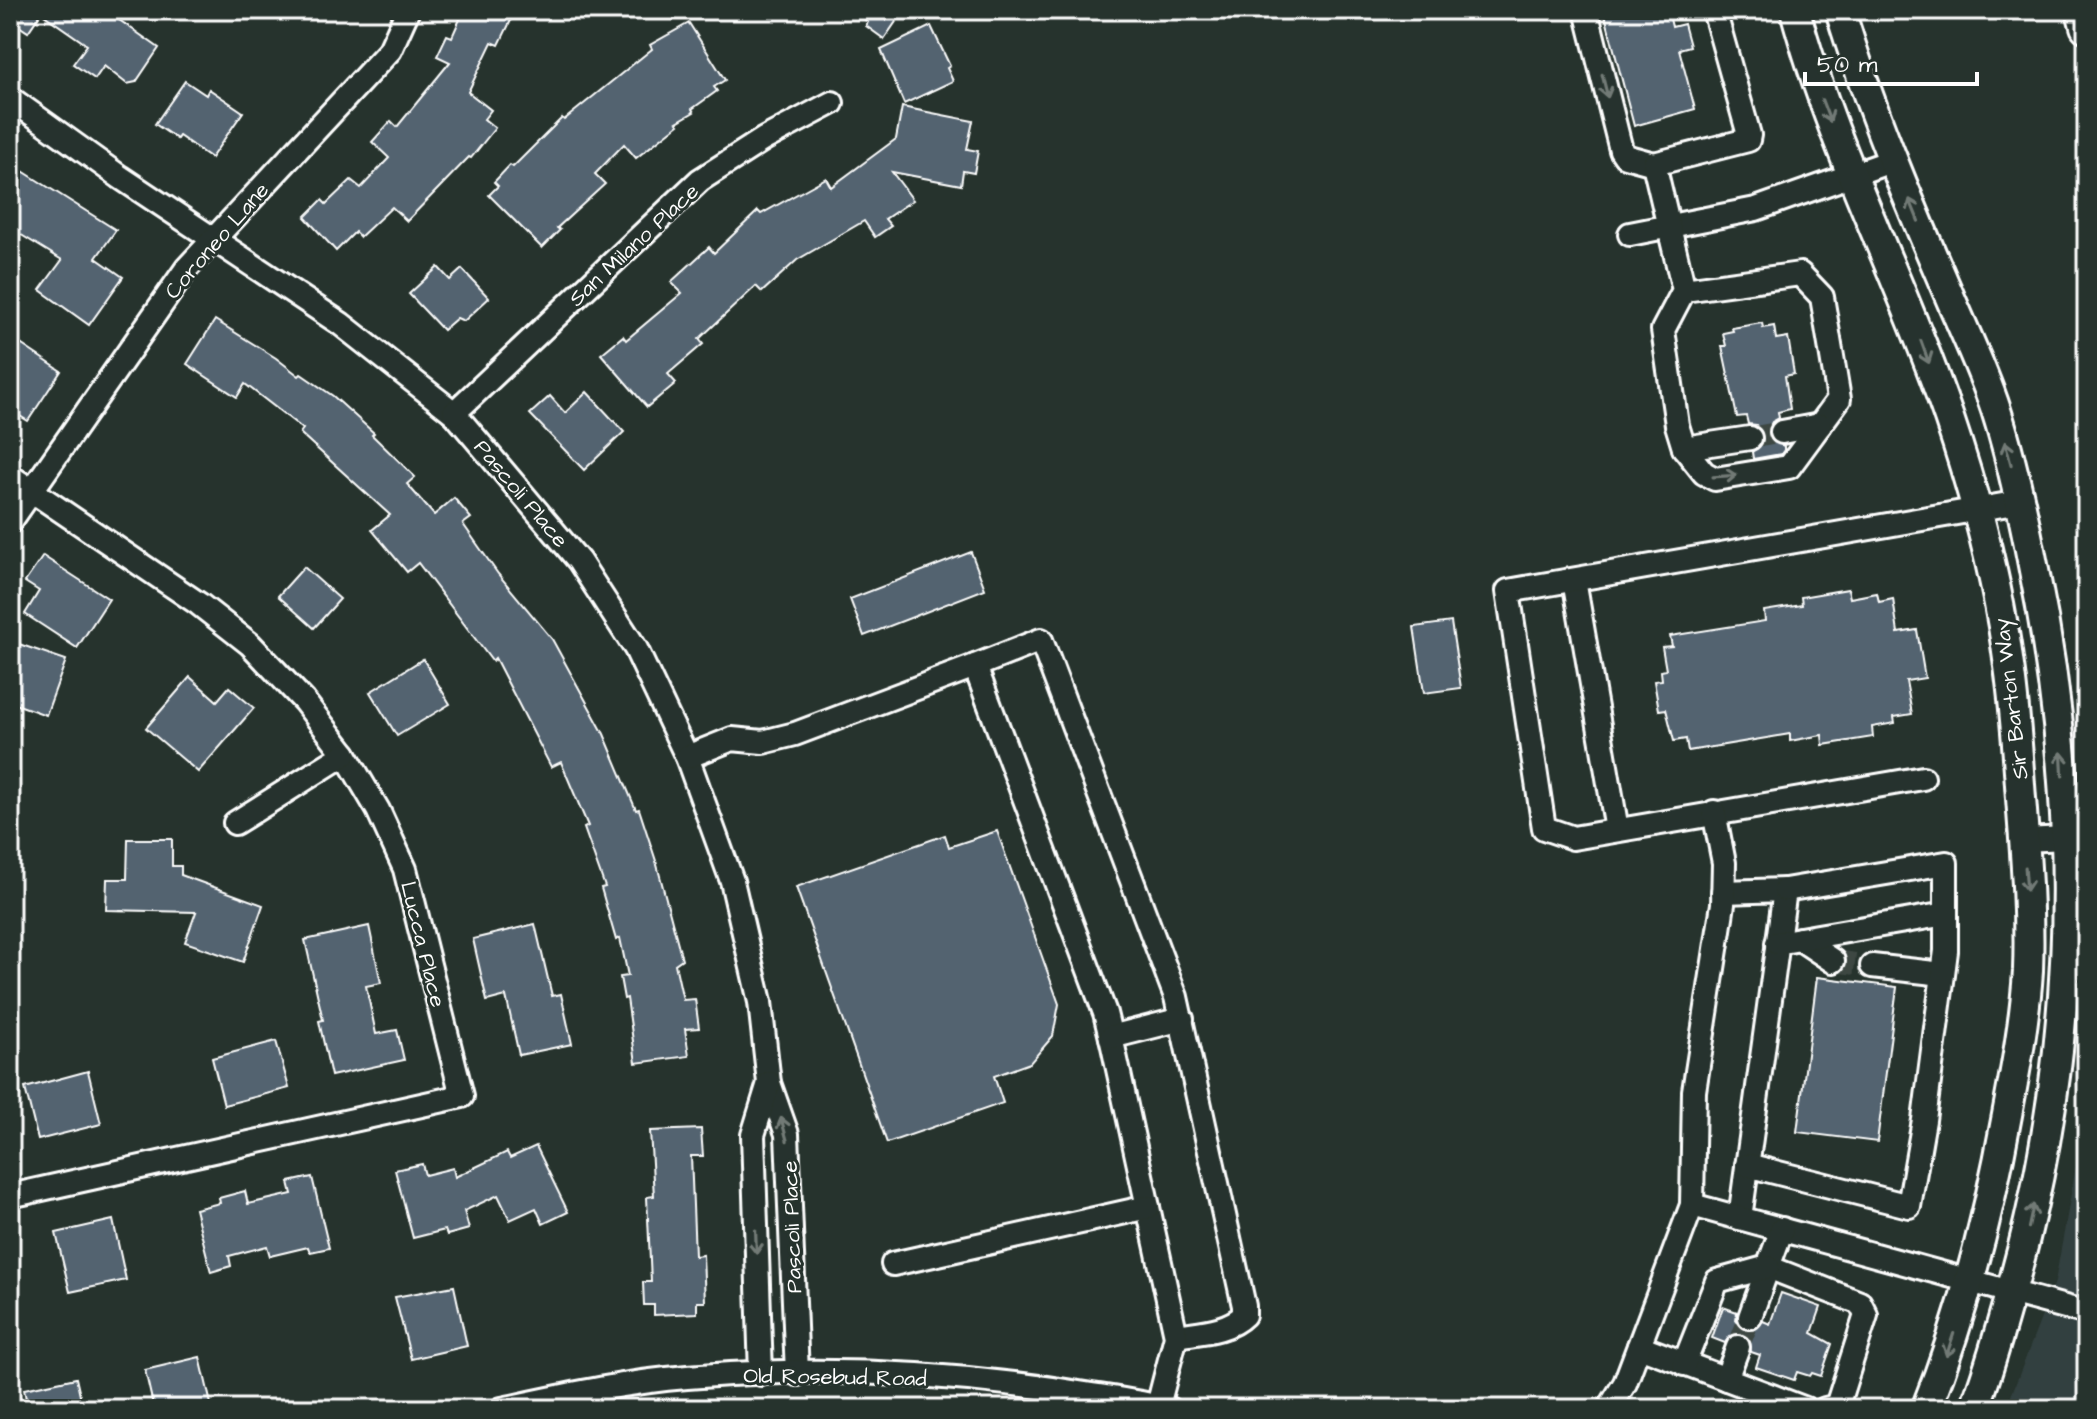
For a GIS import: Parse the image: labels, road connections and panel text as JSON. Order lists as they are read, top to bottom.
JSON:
{
  "streets": {
    "main road": ["Sir Barton Way"],
    "street": [
      "Coroneo Lane",
      "San Milano Place",
      "Pascoli Place",
      "Lucca Place",
      "Old Rosebud Road"
    ]
  },
  "crossings": [
    ["Coroneo Lane", "Pascoli Place"],
    ["Coroneo Lane", "Lucca Place"],
    ["San Milano Place", "Pascoli Place"],
    ["Pascoli Place", "Old Rosebud Road"]
  ],
  "scale_bar": "50 m"
}
